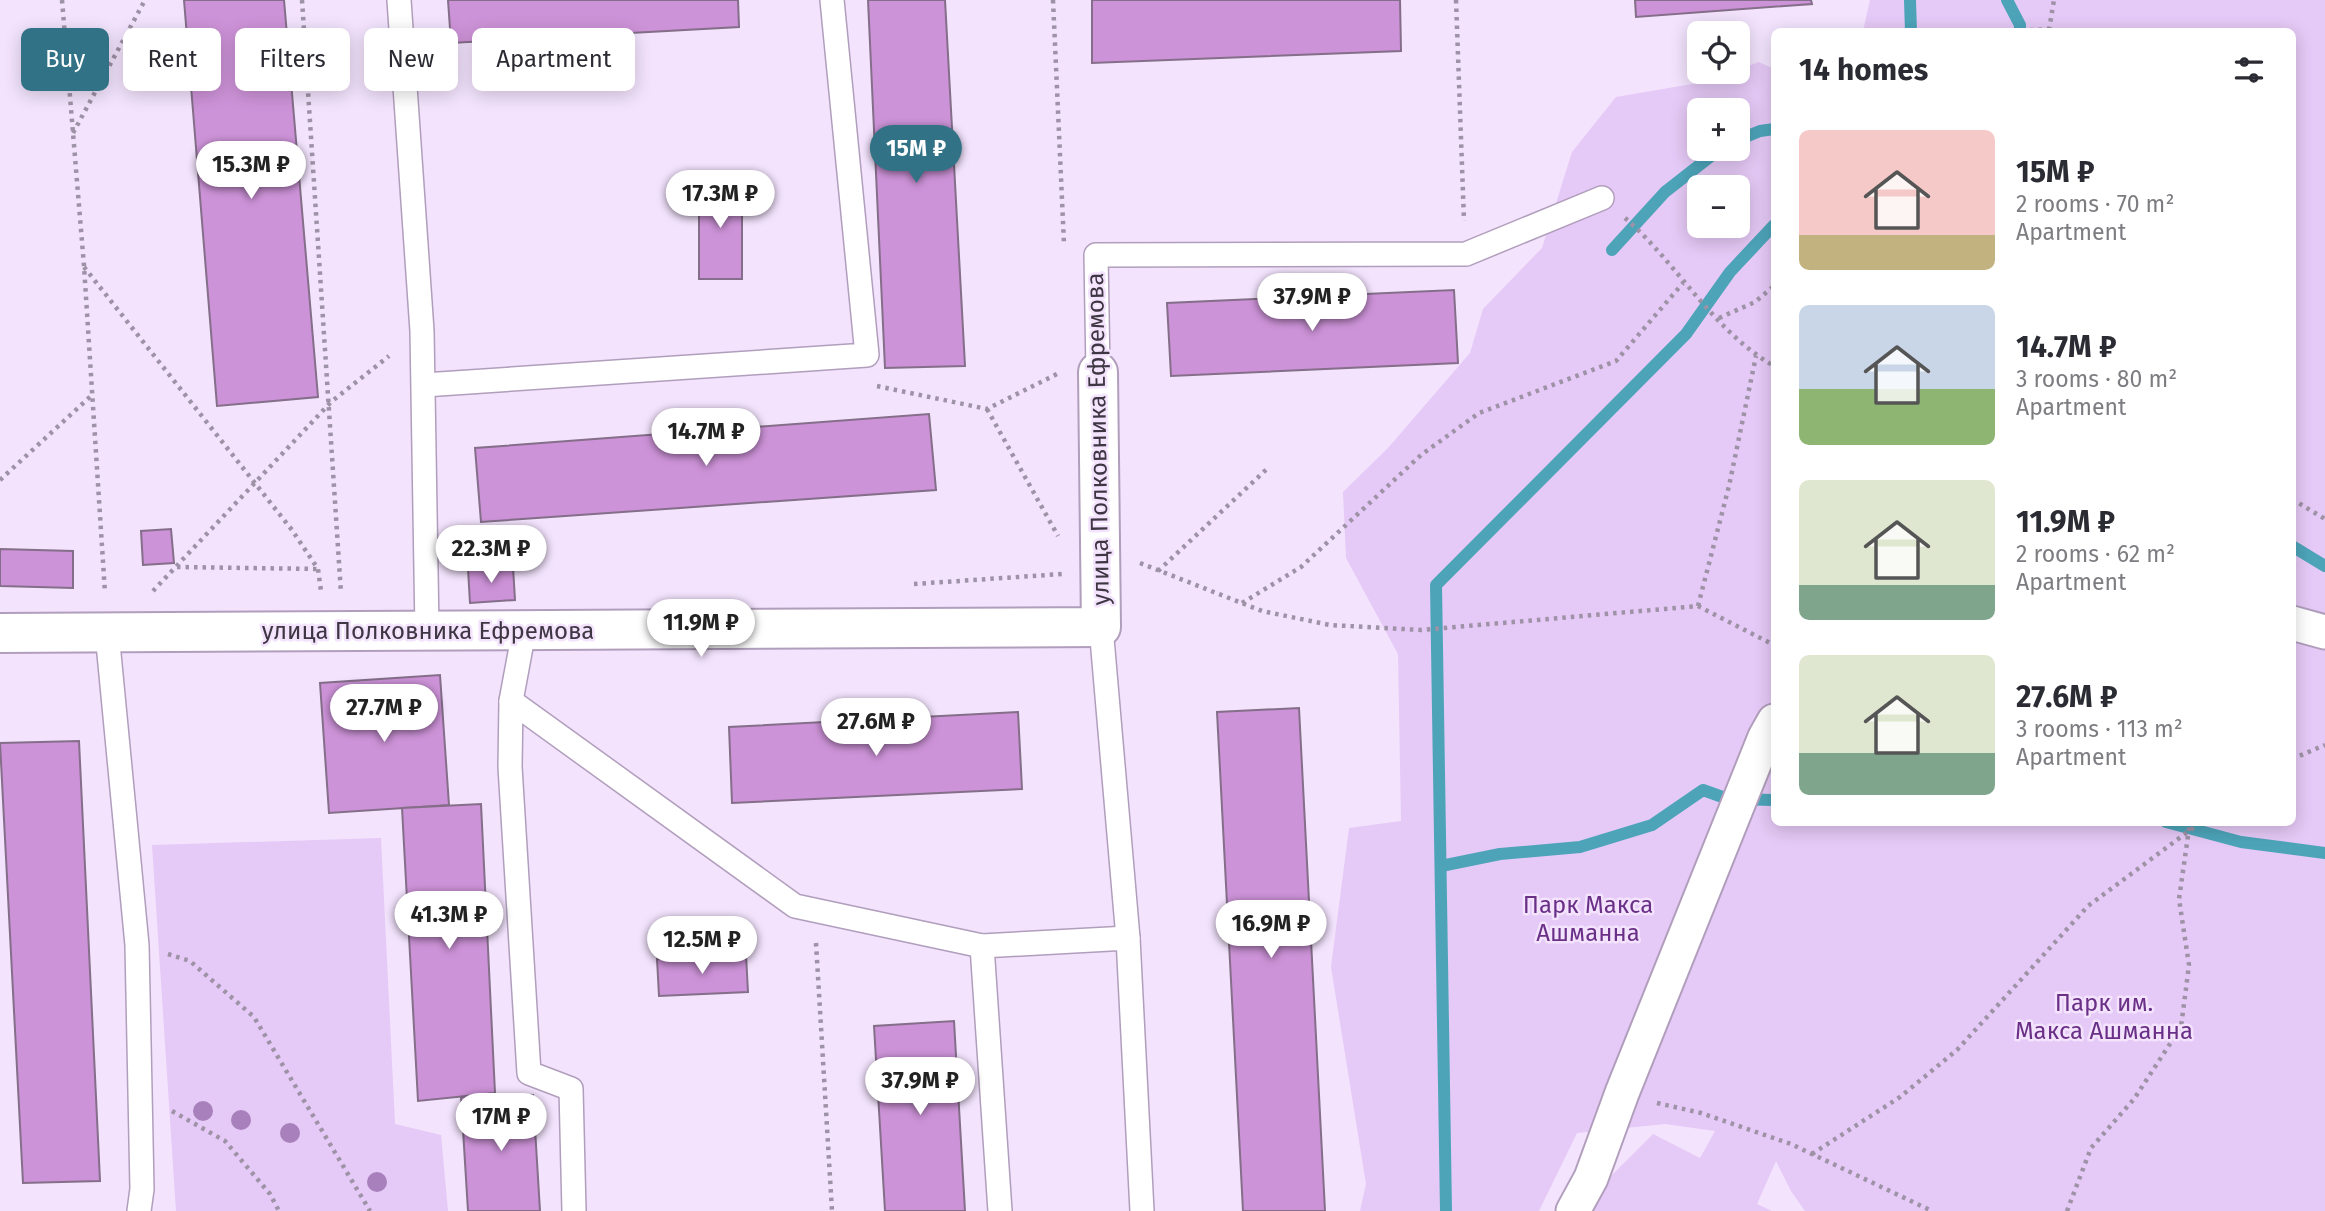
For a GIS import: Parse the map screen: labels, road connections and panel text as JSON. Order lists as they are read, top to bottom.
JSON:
{
  "streets": {
    "street": ["улица Полковника Ефремова"]
  },
  "parks": ["Парк Макса Ашманна", "Парк им. Макса Ашманна"],
  "page": {
    "map_buttons": ["+", "−"],
    "chip": [
      "Buy",
      "Rent",
      "Filters",
      "New",
      "Apartment"
    ],
    "heading": "14 homes",
    "list": [
      {
        "name": "15M ₽",
        "note": "2 rooms · 70 m² · Apartment"
      },
      {
        "name": "14.7M ₽",
        "note": "3 rooms · 80 m² · Apartment"
      },
      {
        "name": "11.9M ₽",
        "note": "2 rooms · 62 m² · Apartment"
      },
      {
        "name": "27.6M ₽",
        "note": "3 rooms · 113 m² · Apartment"
      }
    ],
    "price": [
      "15M ₽",
      "15.3M ₽",
      "17.3M ₽",
      "37.9M ₽",
      "14.7M ₽",
      "22.3M ₽",
      "11.9M ₽",
      "27.7M ₽",
      "27.6M ₽",
      "41.3M ₽",
      "16.9M ₽",
      "12.5M ₽",
      "37.9M ₽",
      "17M ₽"
    ]
  }
}
